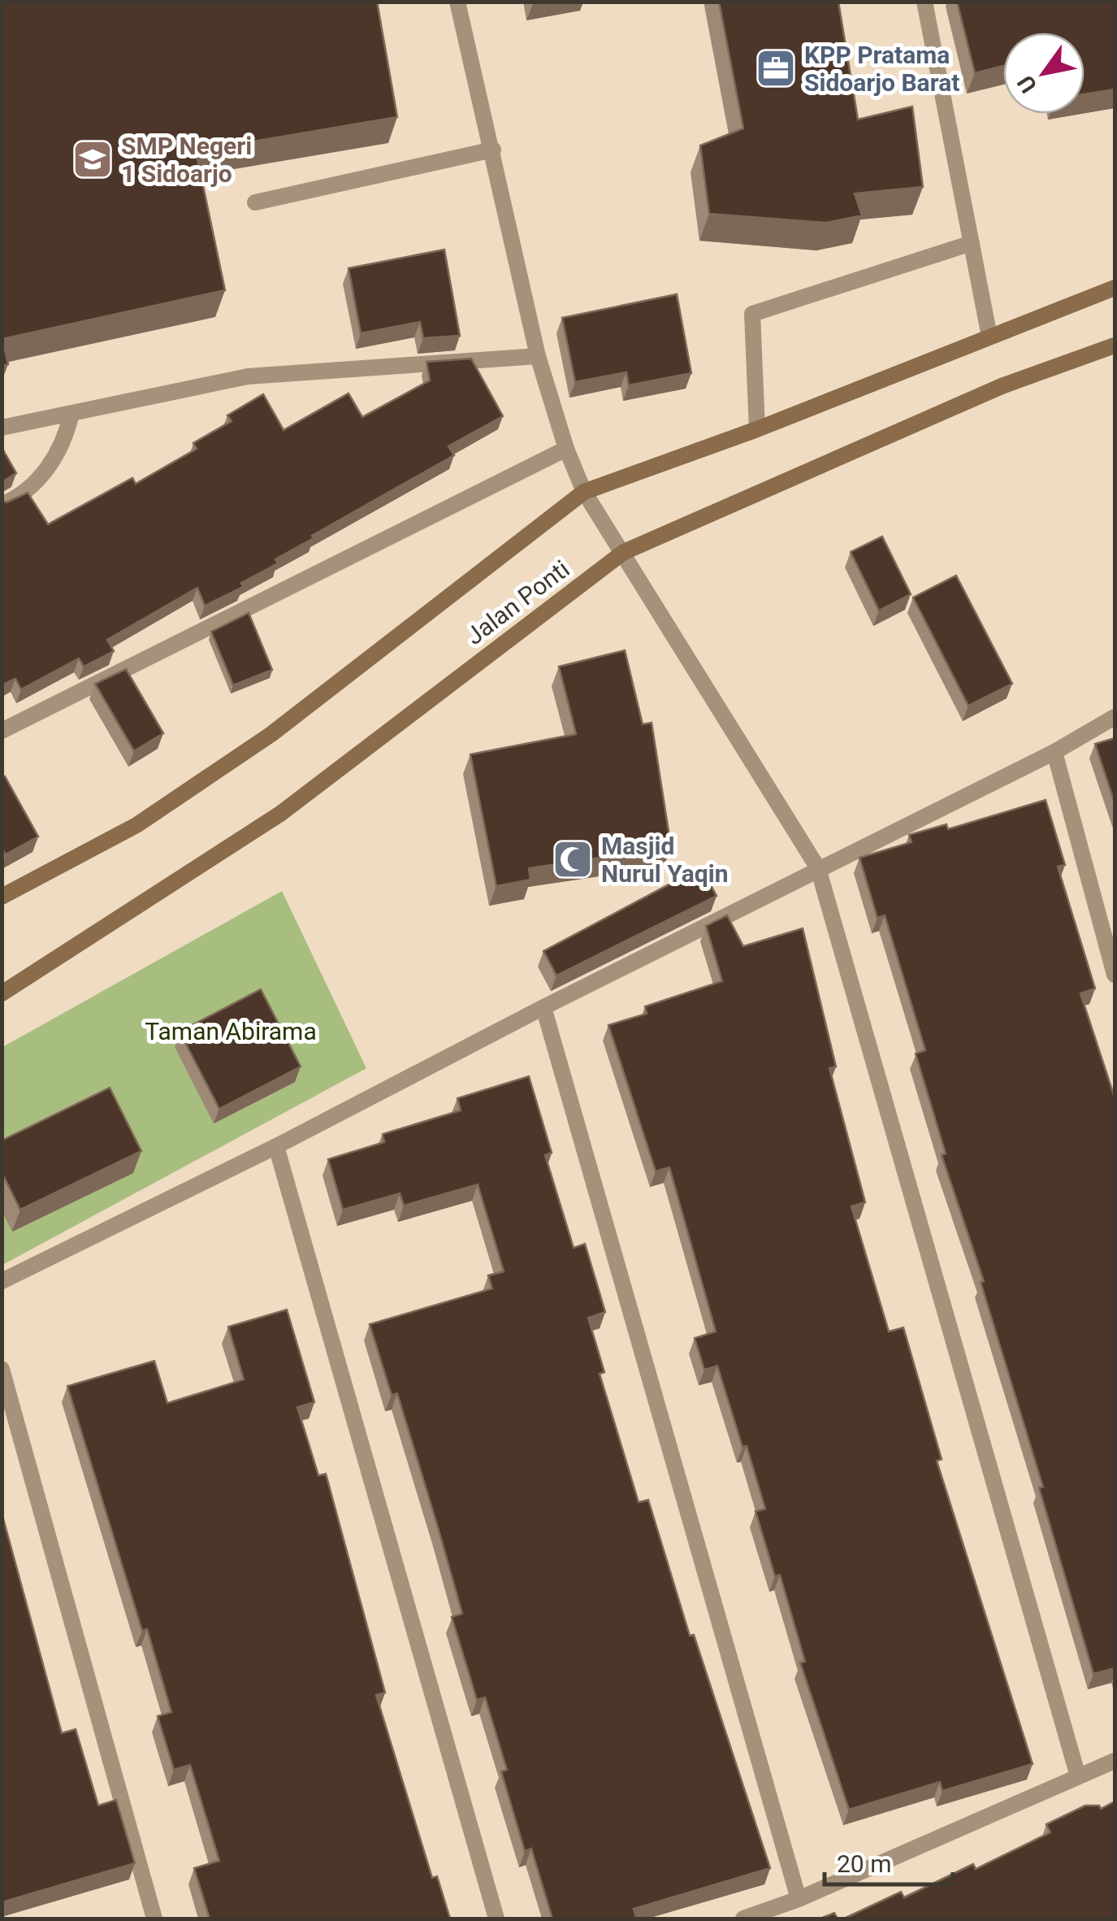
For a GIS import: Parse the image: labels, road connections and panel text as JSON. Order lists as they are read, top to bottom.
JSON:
{
  "streets": {
    "main road": ["Jalan Ponti"]
  },
  "parks": ["Taman Abirama"],
  "places": {
    "office": ["KPP Pratama Sidoarjo Barat"],
    "school or university": ["SMP Negeri 1 Sidoarjo"],
    "mosque": ["Masjid Nurul Yaqin"]
  },
  "scale_bar": "20 m",
  "north": "bottom left"
}
